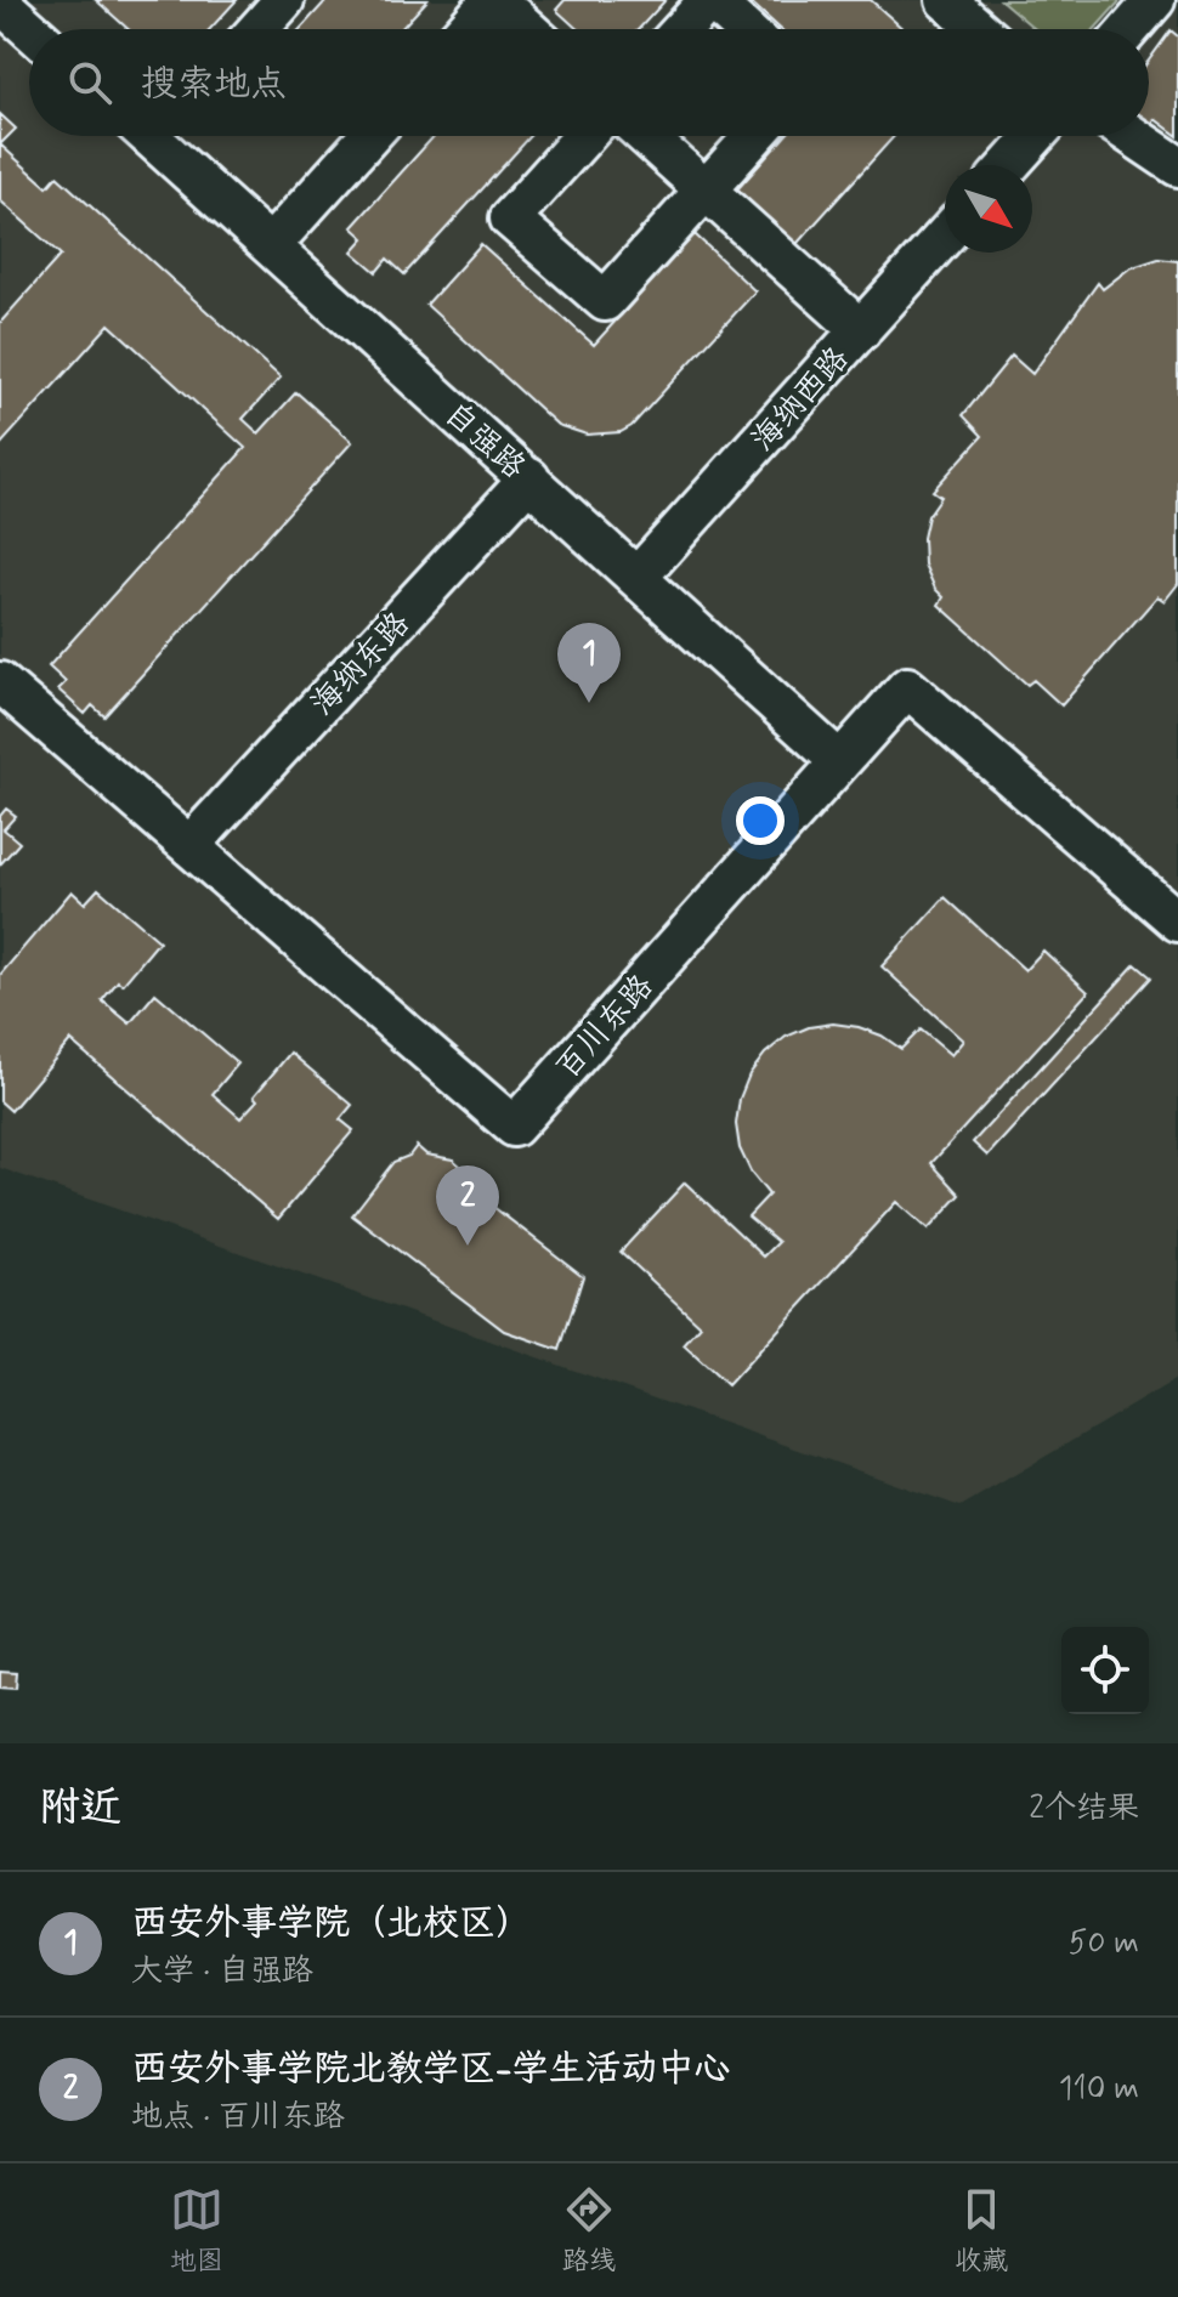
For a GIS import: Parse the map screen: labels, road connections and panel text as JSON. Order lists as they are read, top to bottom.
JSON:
{
  "streets": {
    "street": [
      "海纳西路",
      "自强路",
      "海纳东路",
      "百川东路"
    ]
  },
  "crossings": [
    ["海纳西路", "自强路"],
    ["自强路", "海纳东路"],
    ["自强路", "百川东路"],
    ["海纳东路", "百川东路"]
  ],
  "north": "bottom right",
  "page": {
    "search": "搜索地点",
    "pins": ["1", "2"],
    "heading": ["附近", "2个结果"],
    "list": [
      {
        "mark": "1",
        "name": "西安外事学院（北校区）",
        "note": "大学 · 自强路",
        "value": "50 m"
      },
      {
        "mark": "2",
        "name": "西安外事学院北教学区-学生活动中心",
        "note": "地点 · 百川东路",
        "value": "110 m"
      }
    ],
    "nav": ["地图", "路线", "收藏"]
  }
}
